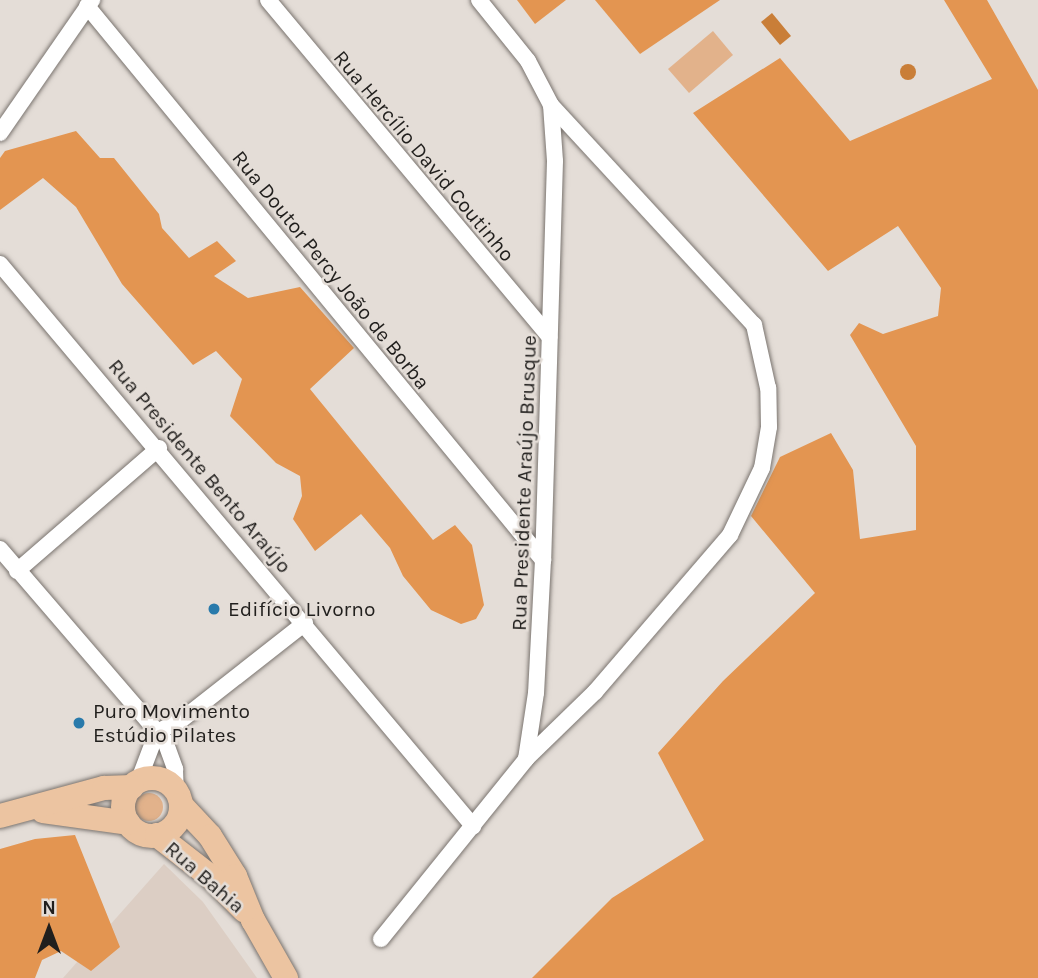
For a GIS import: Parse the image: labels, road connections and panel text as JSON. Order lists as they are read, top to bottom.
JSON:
{
  "streets": {
    "main road": ["Rua Bahia"],
    "street": [
      "Rua Hercílio David Coutinho",
      "Rua Doutor Percy João de Borba",
      "Rua Presidente Bento Araújo",
      "Rua Presidente Araújo Brusque"
    ]
  },
  "crossings": [
    ["Rua Hercílio David Coutinho", "Rua Presidente Araújo Brusque"],
    ["Rua Doutor Percy João de Borba", "Rua Presidente Araújo Brusque"],
    ["Rua Presidente Bento Araújo", "Rua Presidente Araújo Brusque"]
  ],
  "places": ["Edifício Livorno", "Puro Movimento Estúdio Pilates"],
  "north": "top"
}
